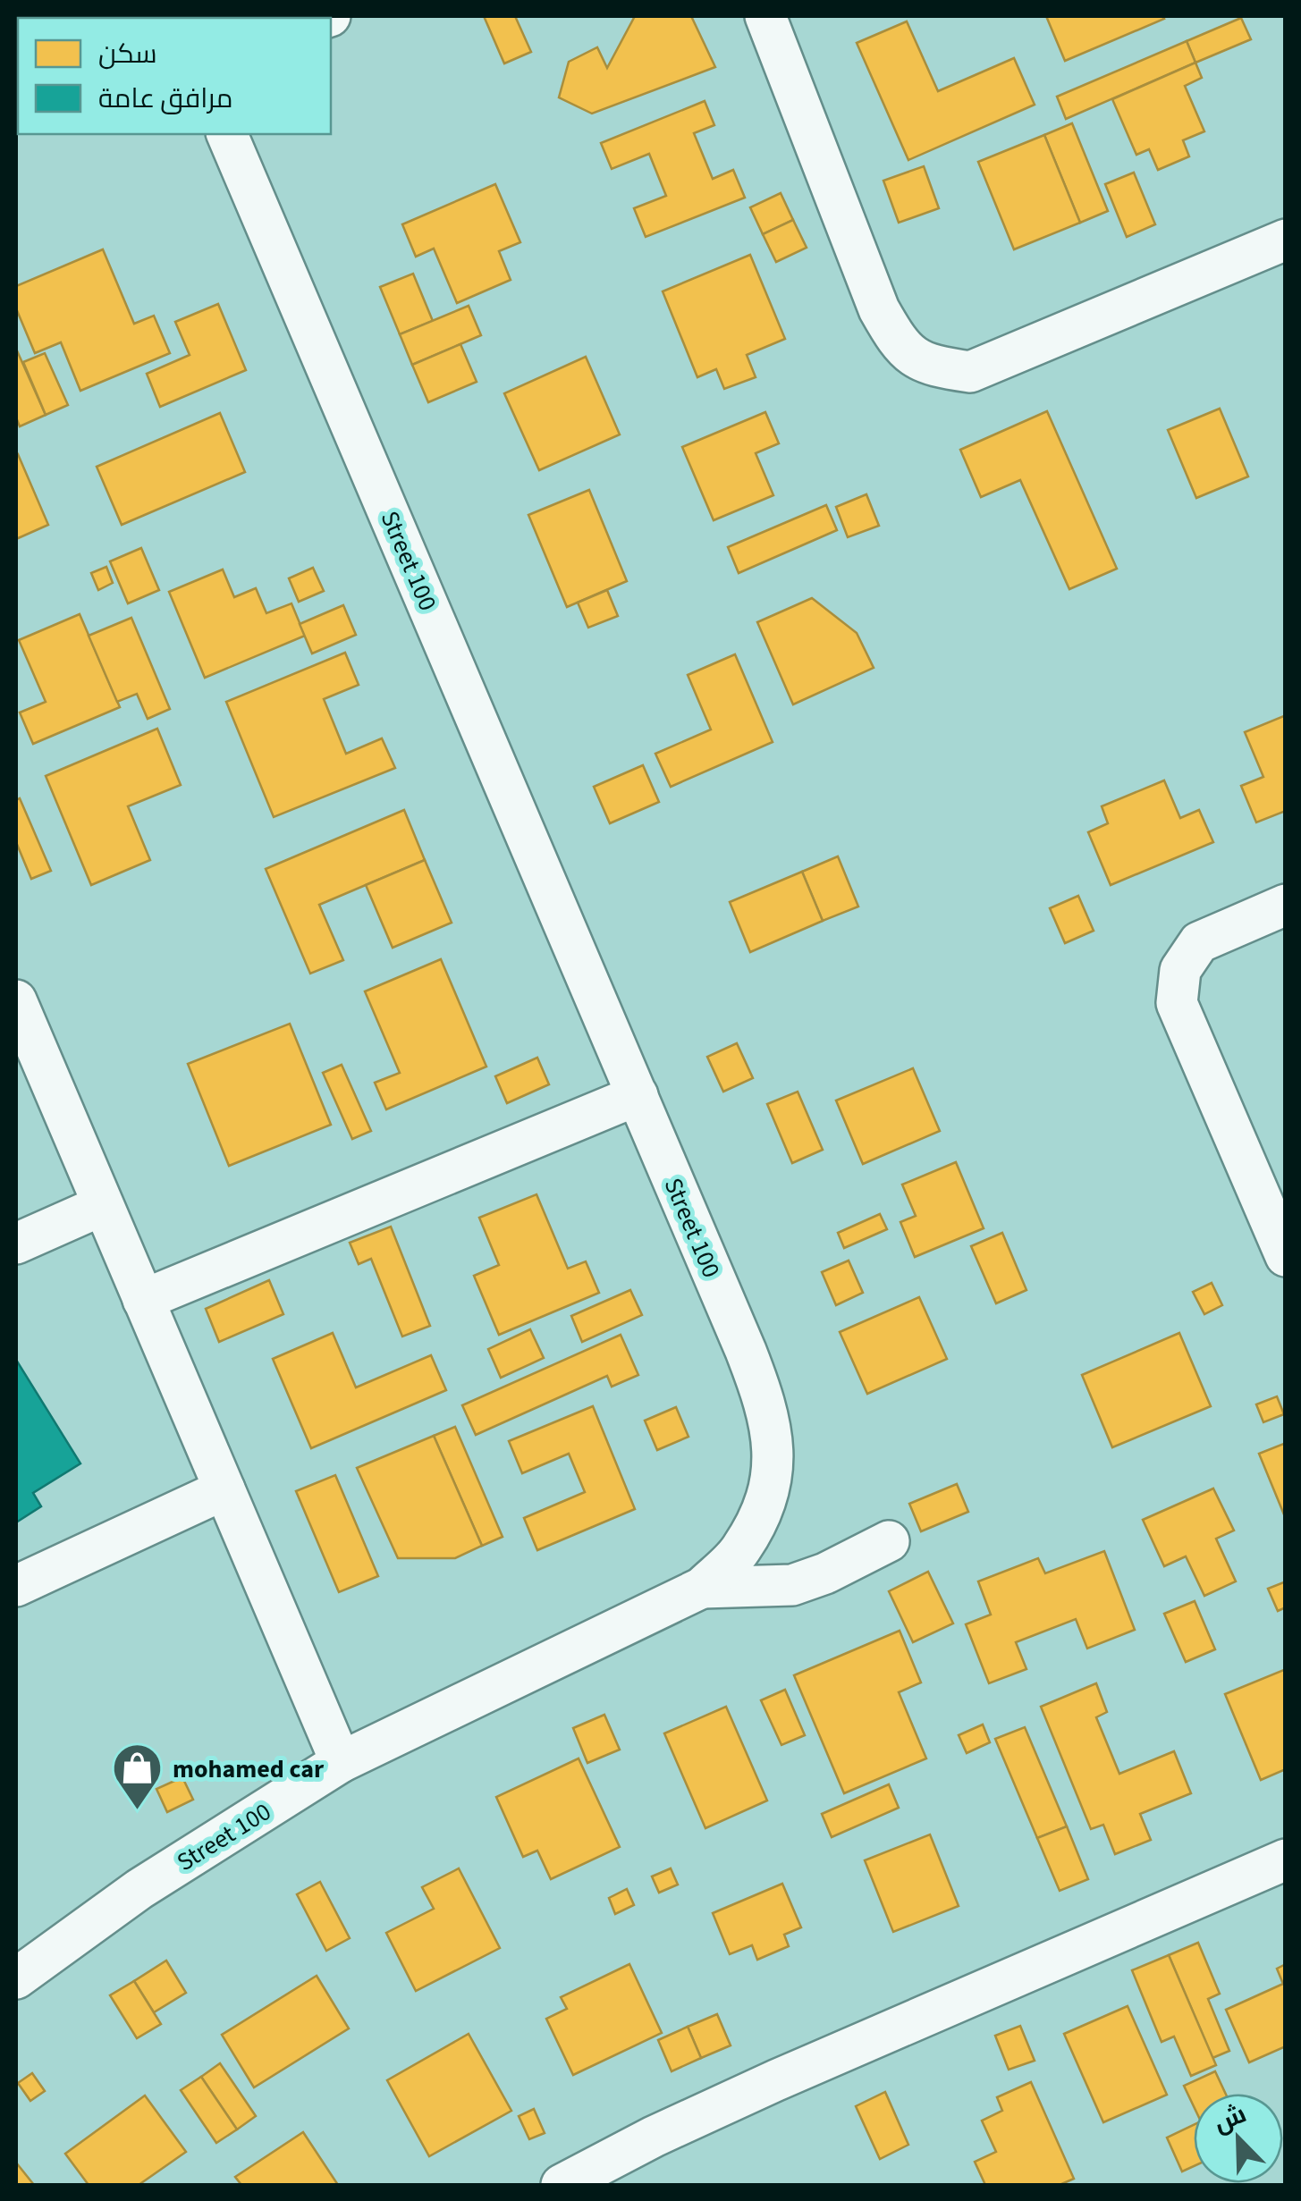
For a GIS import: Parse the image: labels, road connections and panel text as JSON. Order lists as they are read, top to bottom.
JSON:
{
  "streets": {
    "street": ["Street 100"]
  },
  "places": {
    "shop": ["mohamed car"]
  },
  "legend": ["سكن", "مرافق عامة"],
  "north": "top left"
}
